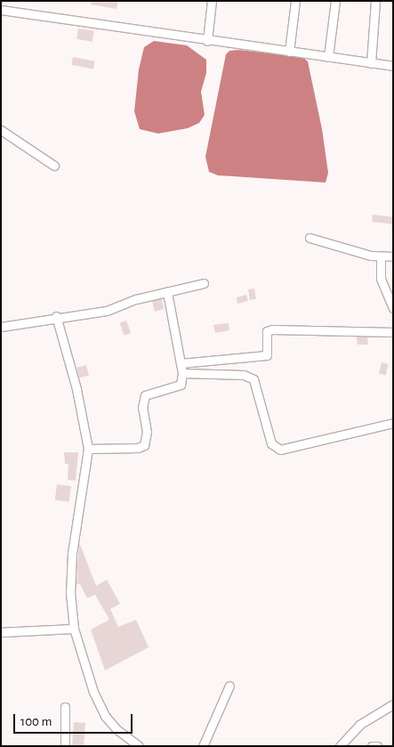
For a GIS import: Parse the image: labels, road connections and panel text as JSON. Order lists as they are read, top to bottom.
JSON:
{
  "scale_bar": "100 m"
}
